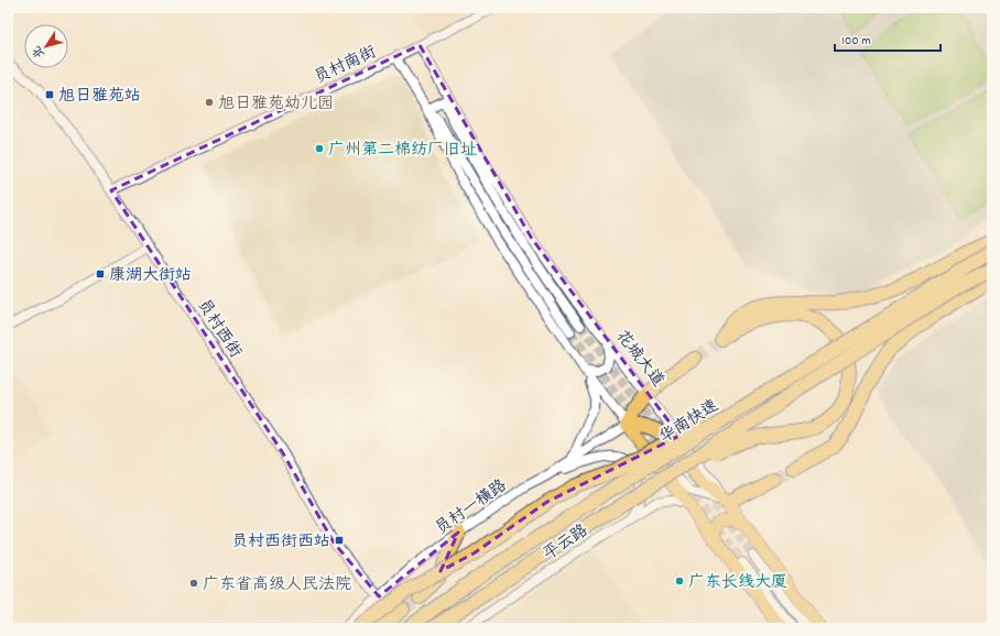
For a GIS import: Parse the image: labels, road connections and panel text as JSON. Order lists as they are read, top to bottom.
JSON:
{
  "streets": {
    "highway": ["华南快速"],
    "main road": ["花城大道"],
    "street": [
      "员村南街",
      "员村西街",
      "员村一横路",
      "平云路"
    ]
  },
  "crossings": [
    ["员村南街", "员村西街"],
    ["员村南街", "花城大道"],
    ["员村西街", "员村一横路"]
  ],
  "places": {
    "transit": ["旭日雅苑站", "康湖大街站", "员村西街西站"],
    "other": [
      "旭日雅苑幼儿园",
      "广州第二棉纺厂旧址",
      "广东长线大厦",
      "广东省高级人民法院"
    ]
  },
  "scale_bar": "100 m",
  "north": "bottom left"
}
